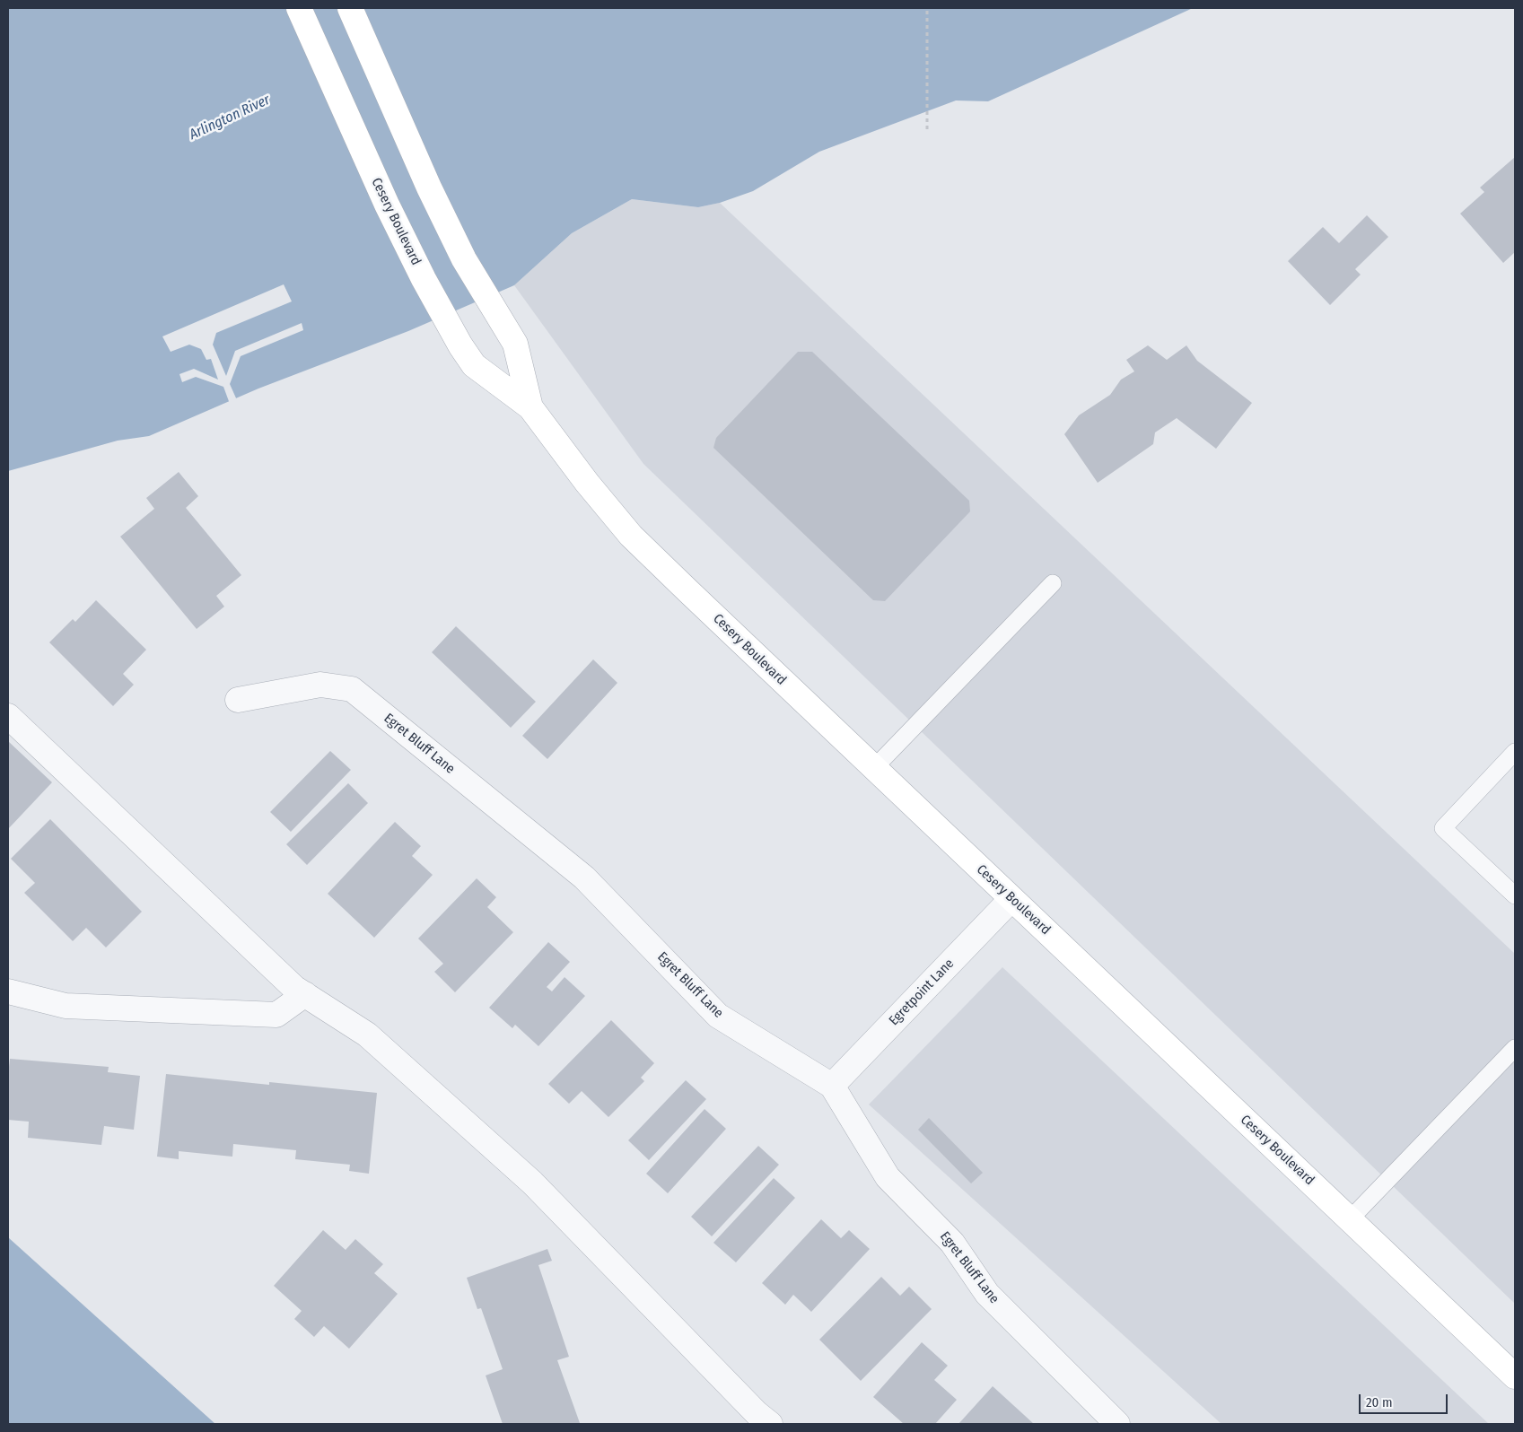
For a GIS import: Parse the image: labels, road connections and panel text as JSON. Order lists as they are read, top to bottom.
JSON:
{
  "streets": {
    "main road": ["Cesery Boulevard"],
    "street": ["Egret Bluff Lane", "Egretpoint Lane"]
  },
  "crossings": [
    ["Cesery Boulevard", "Egretpoint Lane"],
    ["Egret Bluff Lane", "Egretpoint Lane"]
  ],
  "water": ["Arlington River"],
  "scale_bar": "20 m"
}
